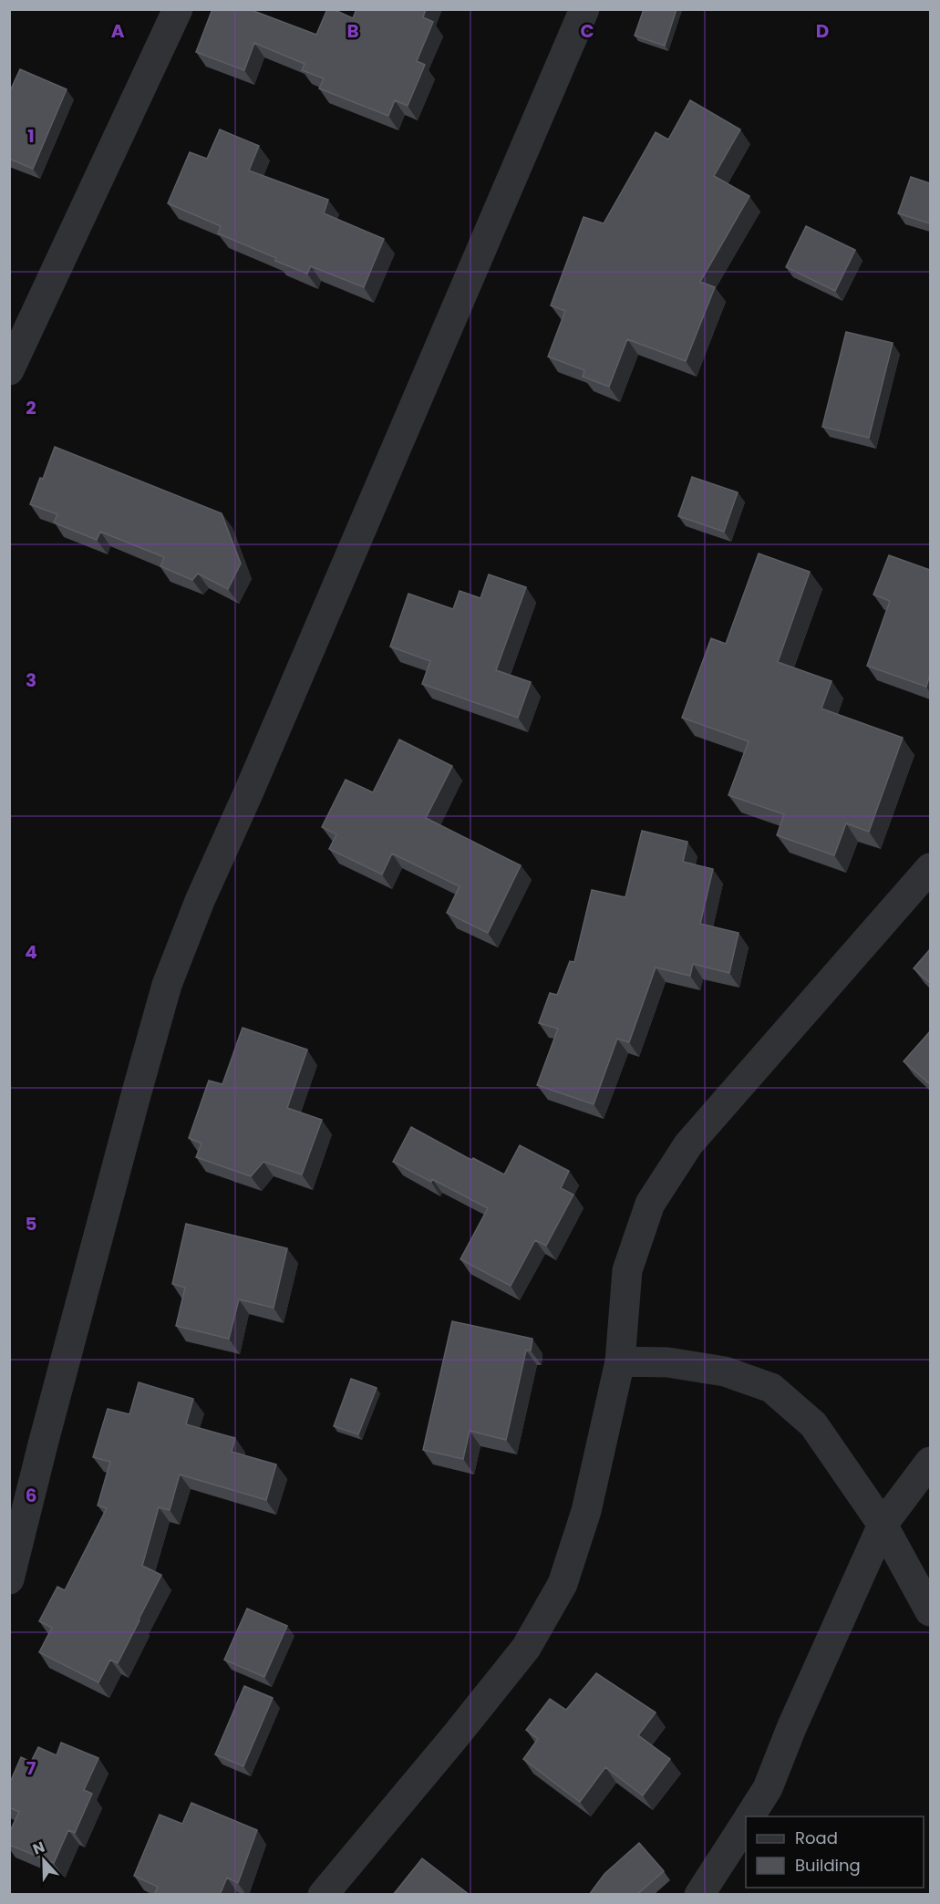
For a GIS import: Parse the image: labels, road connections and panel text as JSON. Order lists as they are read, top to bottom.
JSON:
{
  "legend": ["Road", "Building"],
  "north": "top",
  "grid": {
    "columns": [
      "A",
      "B",
      "C",
      "D"
    ],
    "rows": [
      "1",
      "2",
      "3",
      "4",
      "5",
      "6",
      "7"
    ]
  }
}
